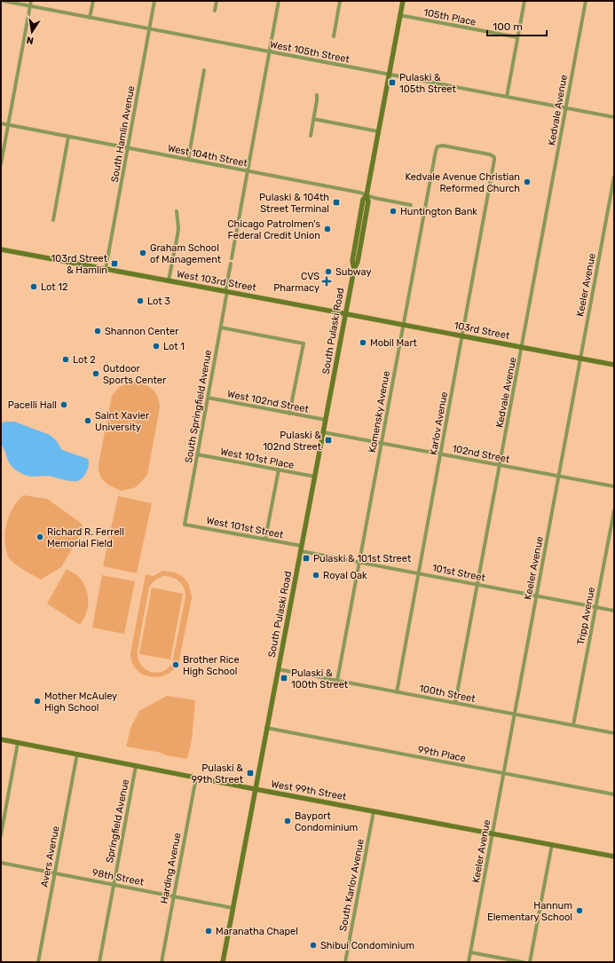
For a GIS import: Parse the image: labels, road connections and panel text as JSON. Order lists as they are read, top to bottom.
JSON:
{
  "streets": {
    "main road": [
      "West 103rd Street",
      "103rd Street",
      "South Pulaski Road",
      "West 99th Street"
    ],
    "street": [
      "105th Place",
      "West 105th Street",
      "Kedvale Avenue",
      "South Hamlin Avenue",
      "West 104th Street",
      "Keeler Avenue",
      "West 102nd Street",
      "South Springfield Avenue",
      "Komensky Avenue",
      "Karlov Avenue",
      "102nd Street",
      "West 101st Place",
      "West 101st Street",
      "101st Street",
      "Tripp Avenue",
      "100th Street",
      "99th Place",
      "Springfield Avenue",
      "Avers Avenue",
      "Harding Avenue",
      "98th Street",
      "South Karlov Avenue"
    ]
  },
  "crossings": [
    ["105th Place", "South Pulaski Road"],
    ["West 105th Street", "Kedvale Avenue"],
    ["West 105th Street", "South Hamlin Avenue"],
    ["West 105th Street", "South Pulaski Road"],
    ["Kedvale Avenue", "103rd Street"],
    ["Kedvale Avenue", "102nd Street"],
    ["Kedvale Avenue", "101st Street"],
    ["Kedvale Avenue", "100th Street"],
    ["South Hamlin Avenue", "West 104th Street"],
    ["South Hamlin Avenue", "West 103rd Street"],
    ["West 104th Street", "South Pulaski Road"],
    ["West 103rd Street", "103rd Street"],
    ["West 103rd Street", "South Pulaski Road"],
    ["West 103rd Street", "South Springfield Avenue"],
    ["Keeler Avenue", "103rd Street"],
    ["Keeler Avenue", "102nd Street"],
    ["Keeler Avenue", "101st Street"],
    ["Keeler Avenue", "100th Street"],
    ["Keeler Avenue", "99th Place"],
    ["Keeler Avenue", "West 99th Street"],
    ["103rd Street", "South Pulaski Road"],
    ["103rd Street", "Komensky Avenue"],
    ["103rd Street", "Karlov Avenue"],
    ["South Pulaski Road", "West 102nd Street"],
    ["South Pulaski Road", "102nd Street"],
    ["South Pulaski Road", "West 101st Place"],
    ["South Pulaski Road", "West 101st Street"],
    ["South Pulaski Road", "101st Street"],
    ["South Pulaski Road", "100th Street"],
    ["South Pulaski Road", "99th Place"],
    ["South Pulaski Road", "West 99th Street"],
    ["South Pulaski Road", "98th Street"],
    ["West 102nd Street", "South Springfield Avenue"],
    ["South Springfield Avenue", "West 101st Place"],
    ["South Springfield Avenue", "West 101st Street"],
    ["Komensky Avenue", "Karlov Avenue"],
    ["Komensky Avenue", "102nd Street"],
    ["Komensky Avenue", "101st Street"],
    ["Komensky Avenue", "100th Street"],
    ["Karlov Avenue", "102nd Street"],
    ["Karlov Avenue", "101st Street"],
    ["Karlov Avenue", "100th Street"],
    ["West 101st Street", "101st Street"],
    ["101st Street", "Tripp Avenue"],
    ["Tripp Avenue", "100th Street"],
    ["West 99th Street", "Springfield Avenue"],
    ["West 99th Street", "Avers Avenue"],
    ["West 99th Street", "Harding Avenue"],
    ["West 99th Street", "South Karlov Avenue"],
    ["Springfield Avenue", "98th Street"],
    ["Avers Avenue", "98th Street"],
    ["Harding Avenue", "98th Street"]
  ],
  "places": {
    "transit": [
      "Pulaski & 105th Street",
      "Pulaski & 104th Street Terminal",
      "103rd Street & Hamlin",
      "Pulaski & 102nd Street",
      "Pulaski & 101st Street",
      "Pulaski & 100th Street",
      "Pulaski & 99th Street"
    ],
    "other": [
      "Kedvale Avenue Christian Reformed Church",
      "Huntington Bank",
      "Chicago Patrolmen's Federal Credit Union",
      "Graham School of Management",
      "Subway",
      "Lot 12",
      "Lot 3",
      "Shannon Center",
      "Mobil Mart",
      "Lot 1",
      "Lot 2",
      "Outdoor Sports Center",
      "Pacelli Hall",
      "Saint Xavier University",
      "Richard R. Ferrell Memorial Field",
      "Royal Oak",
      "Brother Rice High School",
      "Mother McAuley High School",
      "Bayport Condominium",
      "Hannum Elementary School",
      "Maranatha Chapel",
      "Shibui Condominium"
    ],
    "health": ["CVS Pharmacy"]
  },
  "scale_bar": "100 m",
  "north": "bottom"
}
